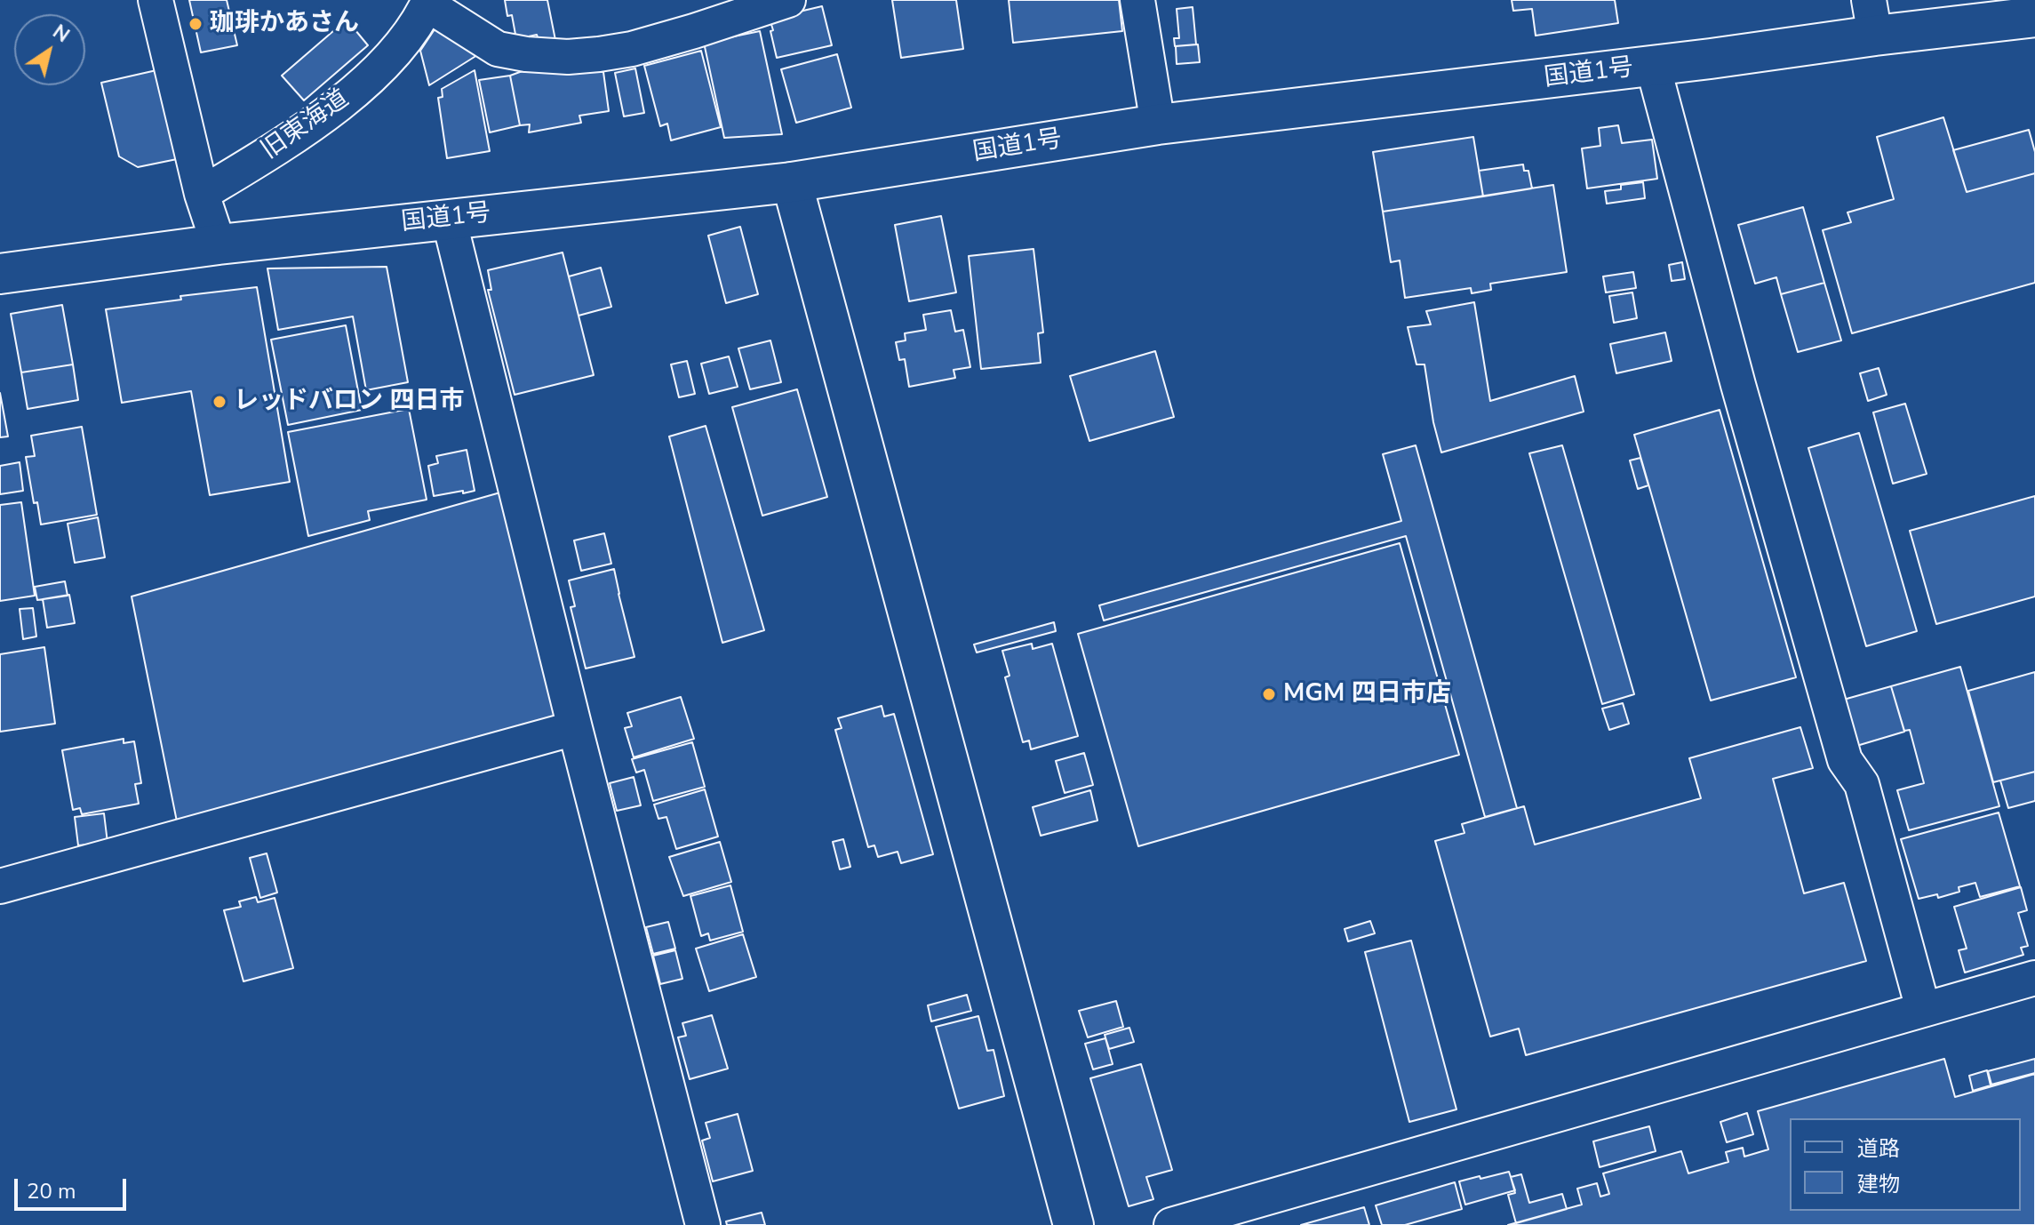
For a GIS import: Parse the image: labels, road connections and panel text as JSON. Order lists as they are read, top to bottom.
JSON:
{
  "streets": {
    "main road": ["国道1号"],
    "street": ["旧東海道"]
  },
  "places": ["珈琲かあさん", "レッドバロン 四日市", "MGM 四日市店"],
  "legend": ["道路", "建物"],
  "scale_bar": "20 m",
  "north": "top right"
}
